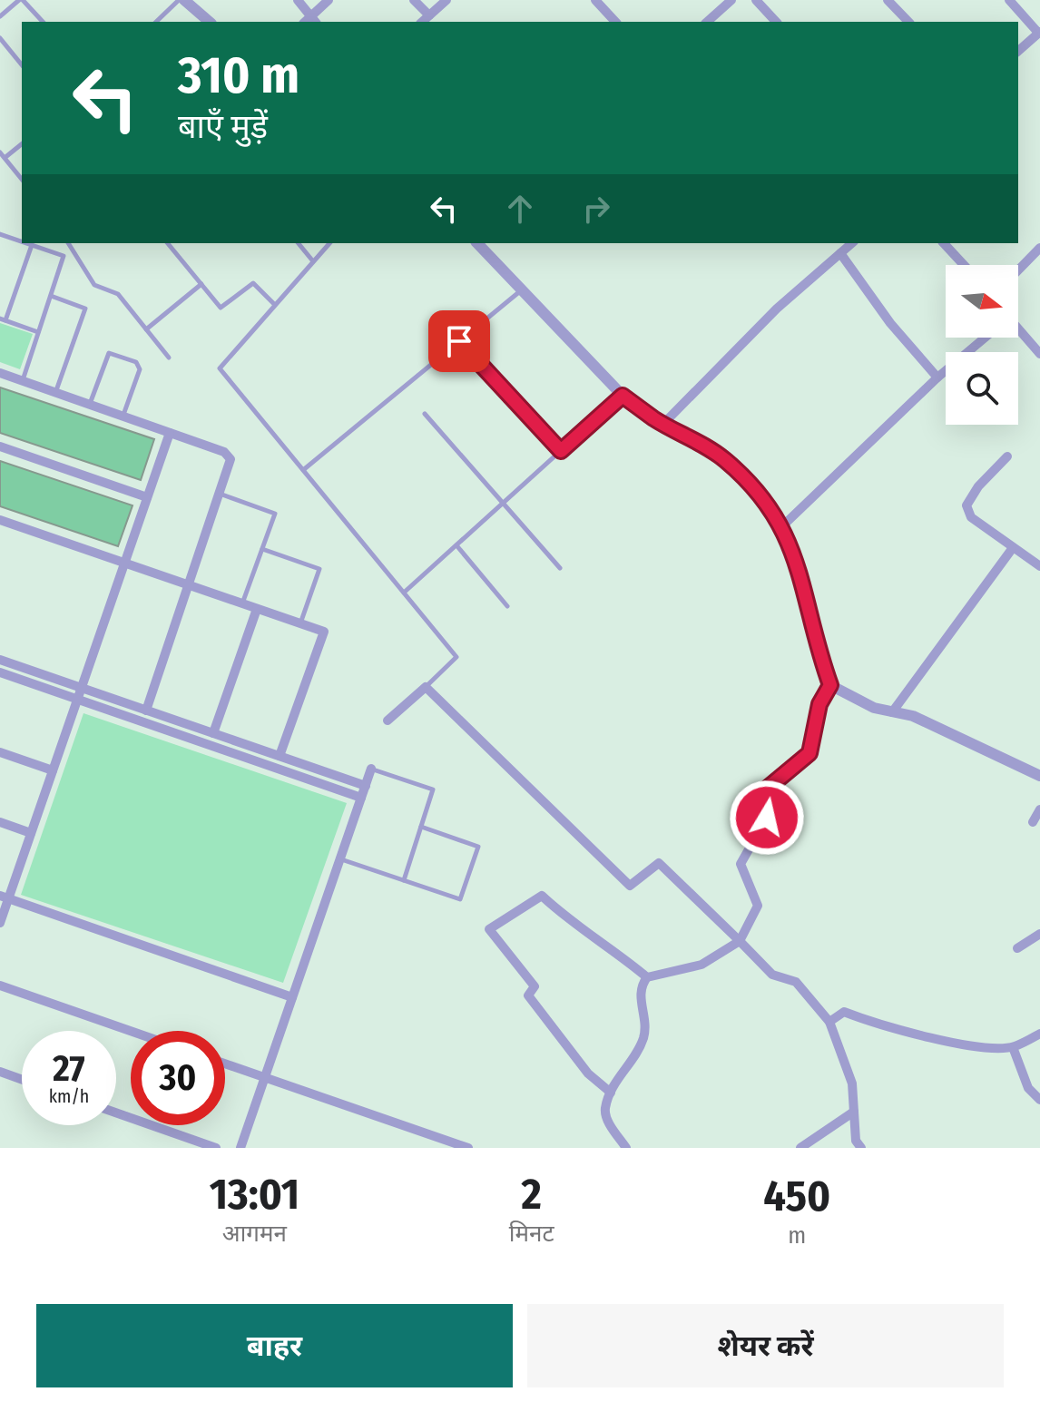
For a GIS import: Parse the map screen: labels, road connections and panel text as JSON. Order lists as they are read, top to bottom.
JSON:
{
  "north": "right",
  "page": {
    "turn": ["310 m", "बाएँ मुड़ें"],
    "speed": "27 km/h",
    "limit": "30",
    "eta": [
      "13:01",
      "आगमन",
      "2",
      "मिनट",
      "450",
      "m"
    ],
    "buttons": ["बाहर", "शेयर करें"]
  }
}
